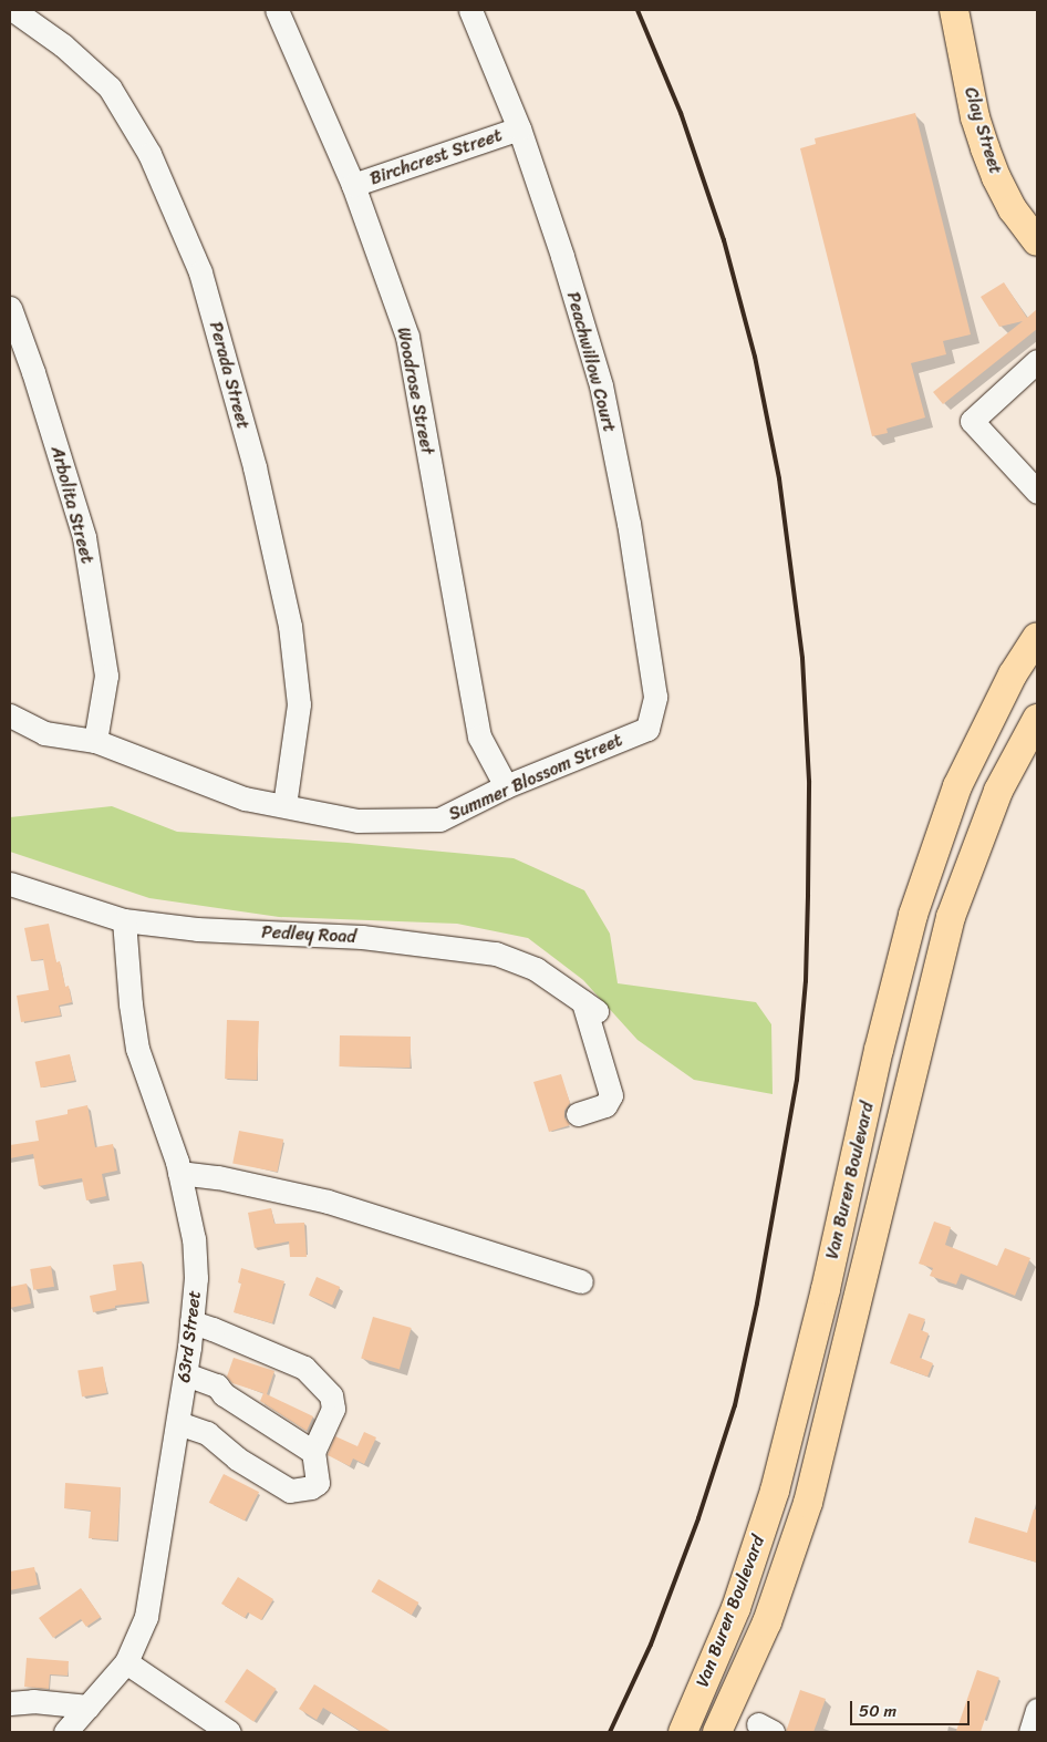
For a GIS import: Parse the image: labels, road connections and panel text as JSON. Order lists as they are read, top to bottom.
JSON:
{
  "streets": {
    "main road": ["Clay Street", "Van Buren Boulevard"],
    "street": [
      "Birchcrest Street",
      "Peachwillow Court",
      "Perada Street",
      "Woodrose Street",
      "Arbolita Street",
      "Summer Blossom Street",
      "Pedley Road",
      "63rd Street"
    ]
  },
  "crossings": [
    ["Birchcrest Street", "Peachwillow Court"],
    ["Birchcrest Street", "Woodrose Street"],
    ["Peachwillow Court", "Summer Blossom Street"],
    ["Perada Street", "Summer Blossom Street"],
    ["Woodrose Street", "Summer Blossom Street"],
    ["Arbolita Street", "Summer Blossom Street"],
    ["Pedley Road", "63rd Street"]
  ],
  "scale_bar": "50 m"
}
